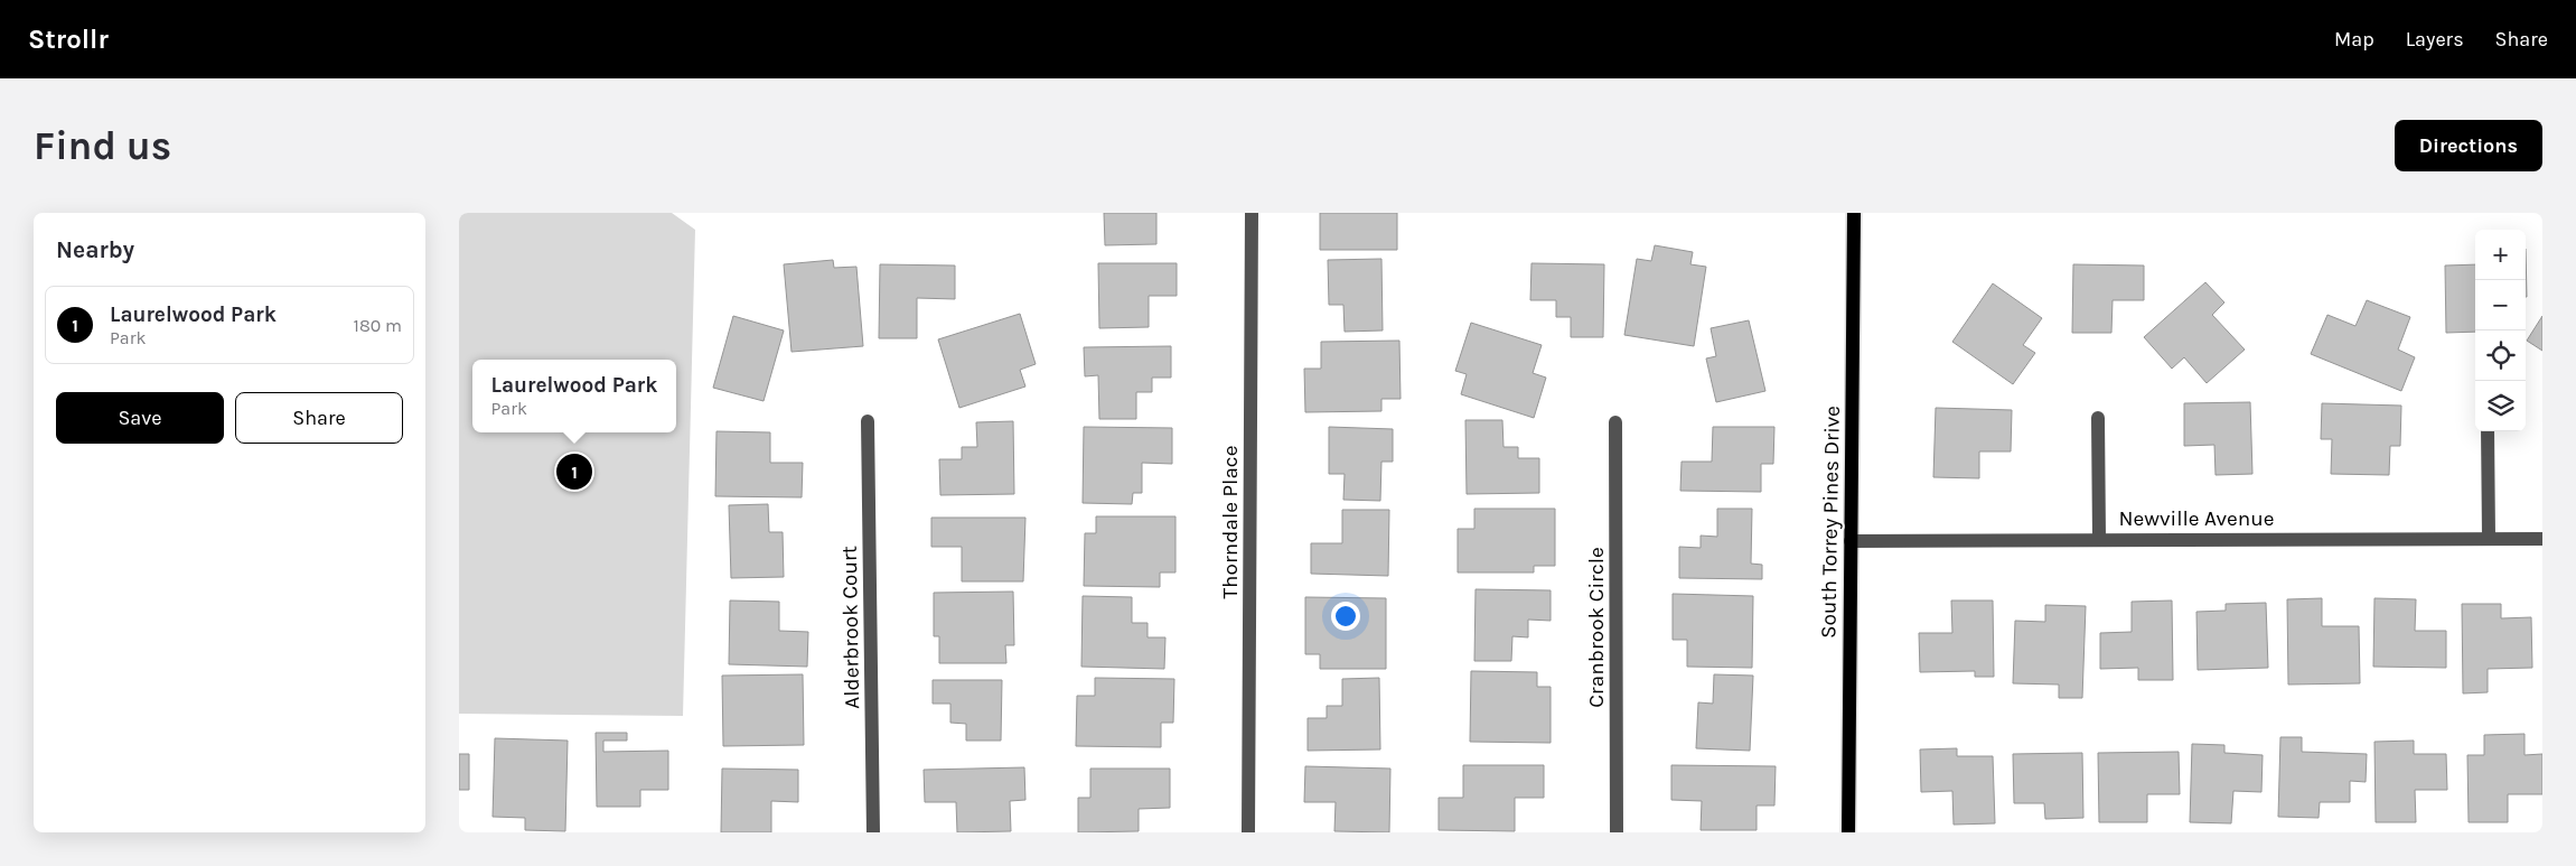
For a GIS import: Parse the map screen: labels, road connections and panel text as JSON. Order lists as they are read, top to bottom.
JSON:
{
  "streets": {
    "main road": ["South Torrey Pines Drive"],
    "street": [
      "Newville Avenue",
      "Thorndale Place",
      "Alderbrook Court",
      "Cranbrook Circle"
    ]
  },
  "crossings": [
    ["Newville Avenue", "South Torrey Pines Drive"]
  ],
  "page": {
    "header": "Strollr",
    "nav": ["Map", "Layers", "Share"],
    "buttons": [
      "Directions",
      ["Save", "Share"]
    ],
    "title": "Find us",
    "heading": "Nearby",
    "map_buttons": ["+", "−"],
    "list": [
      {
        "mark": "1",
        "name": "Laurelwood Park",
        "note": "Park",
        "value": "180 m"
      }
    ],
    "popup": ["Laurelwood Park", "Park"],
    "pins": "1"
  }
}
